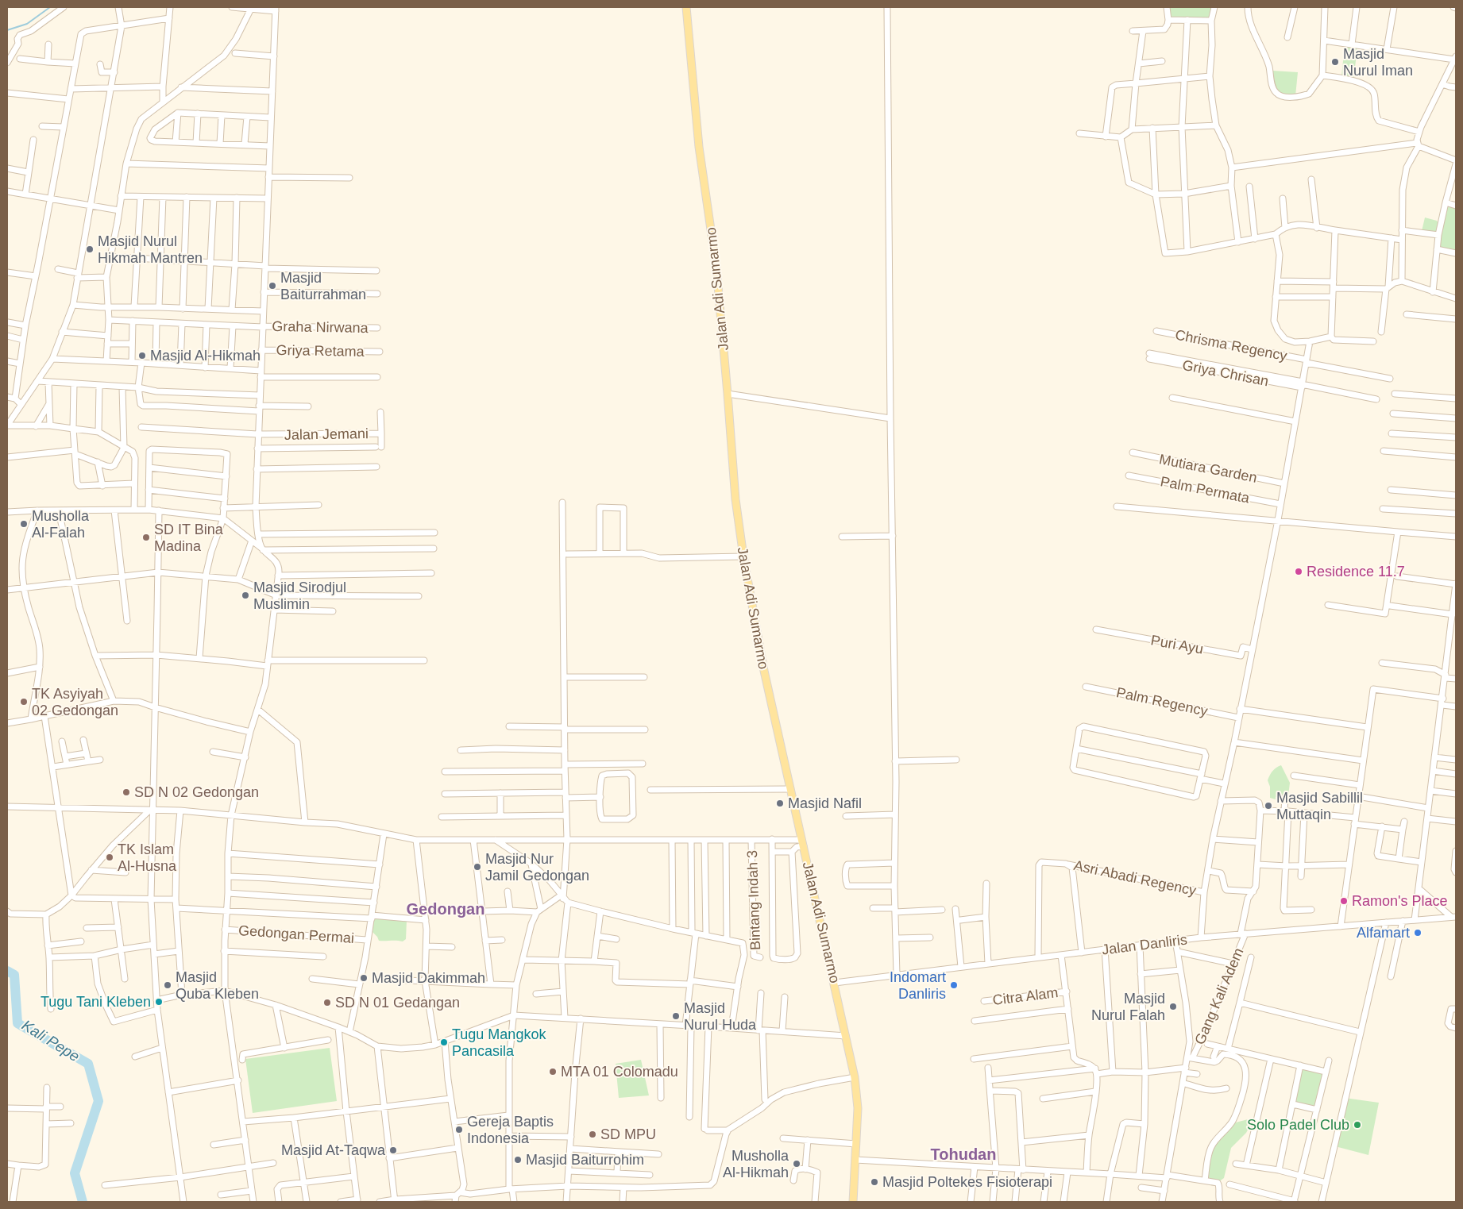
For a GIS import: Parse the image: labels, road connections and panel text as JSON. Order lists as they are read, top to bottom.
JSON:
{
  "streets": {
    "main road": ["Jalan Adi Sumarmo"],
    "street": [
      "Graha Nirwana",
      "Chrisma Regency",
      "Griya Retama",
      "Griya Chrisan",
      "Jalan Jemani",
      "Mutiara Garden",
      "Palm Permata",
      "Puri Ayu",
      "Palm Regency",
      "Asri Abadi Regency",
      "Bintang Indah 3",
      "Gedongan Permai",
      "Jalan Danliris",
      "Citra Alam",
      "Gang Kali Adem"
    ]
  },
  "crossings": [
    ["Jalan Adi Sumarmo", "Jalan Danliris"],
    ["Asri Abadi Regency", "Jalan Danliris"],
    ["Jalan Danliris", "Gang Kali Adem"]
  ],
  "districts": ["Gedongan", "Tohudan"],
  "water": ["Kali Pepe"],
  "places": [
    "Masjid Nurul Iman",
    "Masjid Nurul Hikmah Mantren",
    "Masjid Baiturrahman",
    "Masjid Al-Hikmah",
    "Musholla Al-Falah",
    "SD IT Bina Madina",
    "Residence 11.7",
    "Masjid Sirodjul Muslimin",
    "TK Asyiyah 02 Gedongan",
    "SD N 02 Gedongan",
    "Masjid Nafil",
    "Masjid Sabillil Muttaqin",
    "TK Islam Al-Husna",
    "Masjid Nur Jamil Gedongan",
    "Ramon's Place",
    "Alfamart",
    "Masjid Dakimmah",
    "Masjid Quba Kleben",
    "Indomart Danliris",
    "Tugu Tani Kleben",
    "SD N 01 Gedangan",
    "Masjid Nurul Falah",
    "Masjid Nurul Huda",
    "Tugu Mangkok Pancasila",
    "MTA 01 Colomadu",
    "Solo Padel Club",
    "Gereja Baptis Indonesia",
    "SD MPU",
    "Masjid At-Taqwa",
    "Masjid Baiturrohim",
    "Musholla Al-Hikmah",
    "Masjid Poltekes Fisioterapi"
  ]
}
